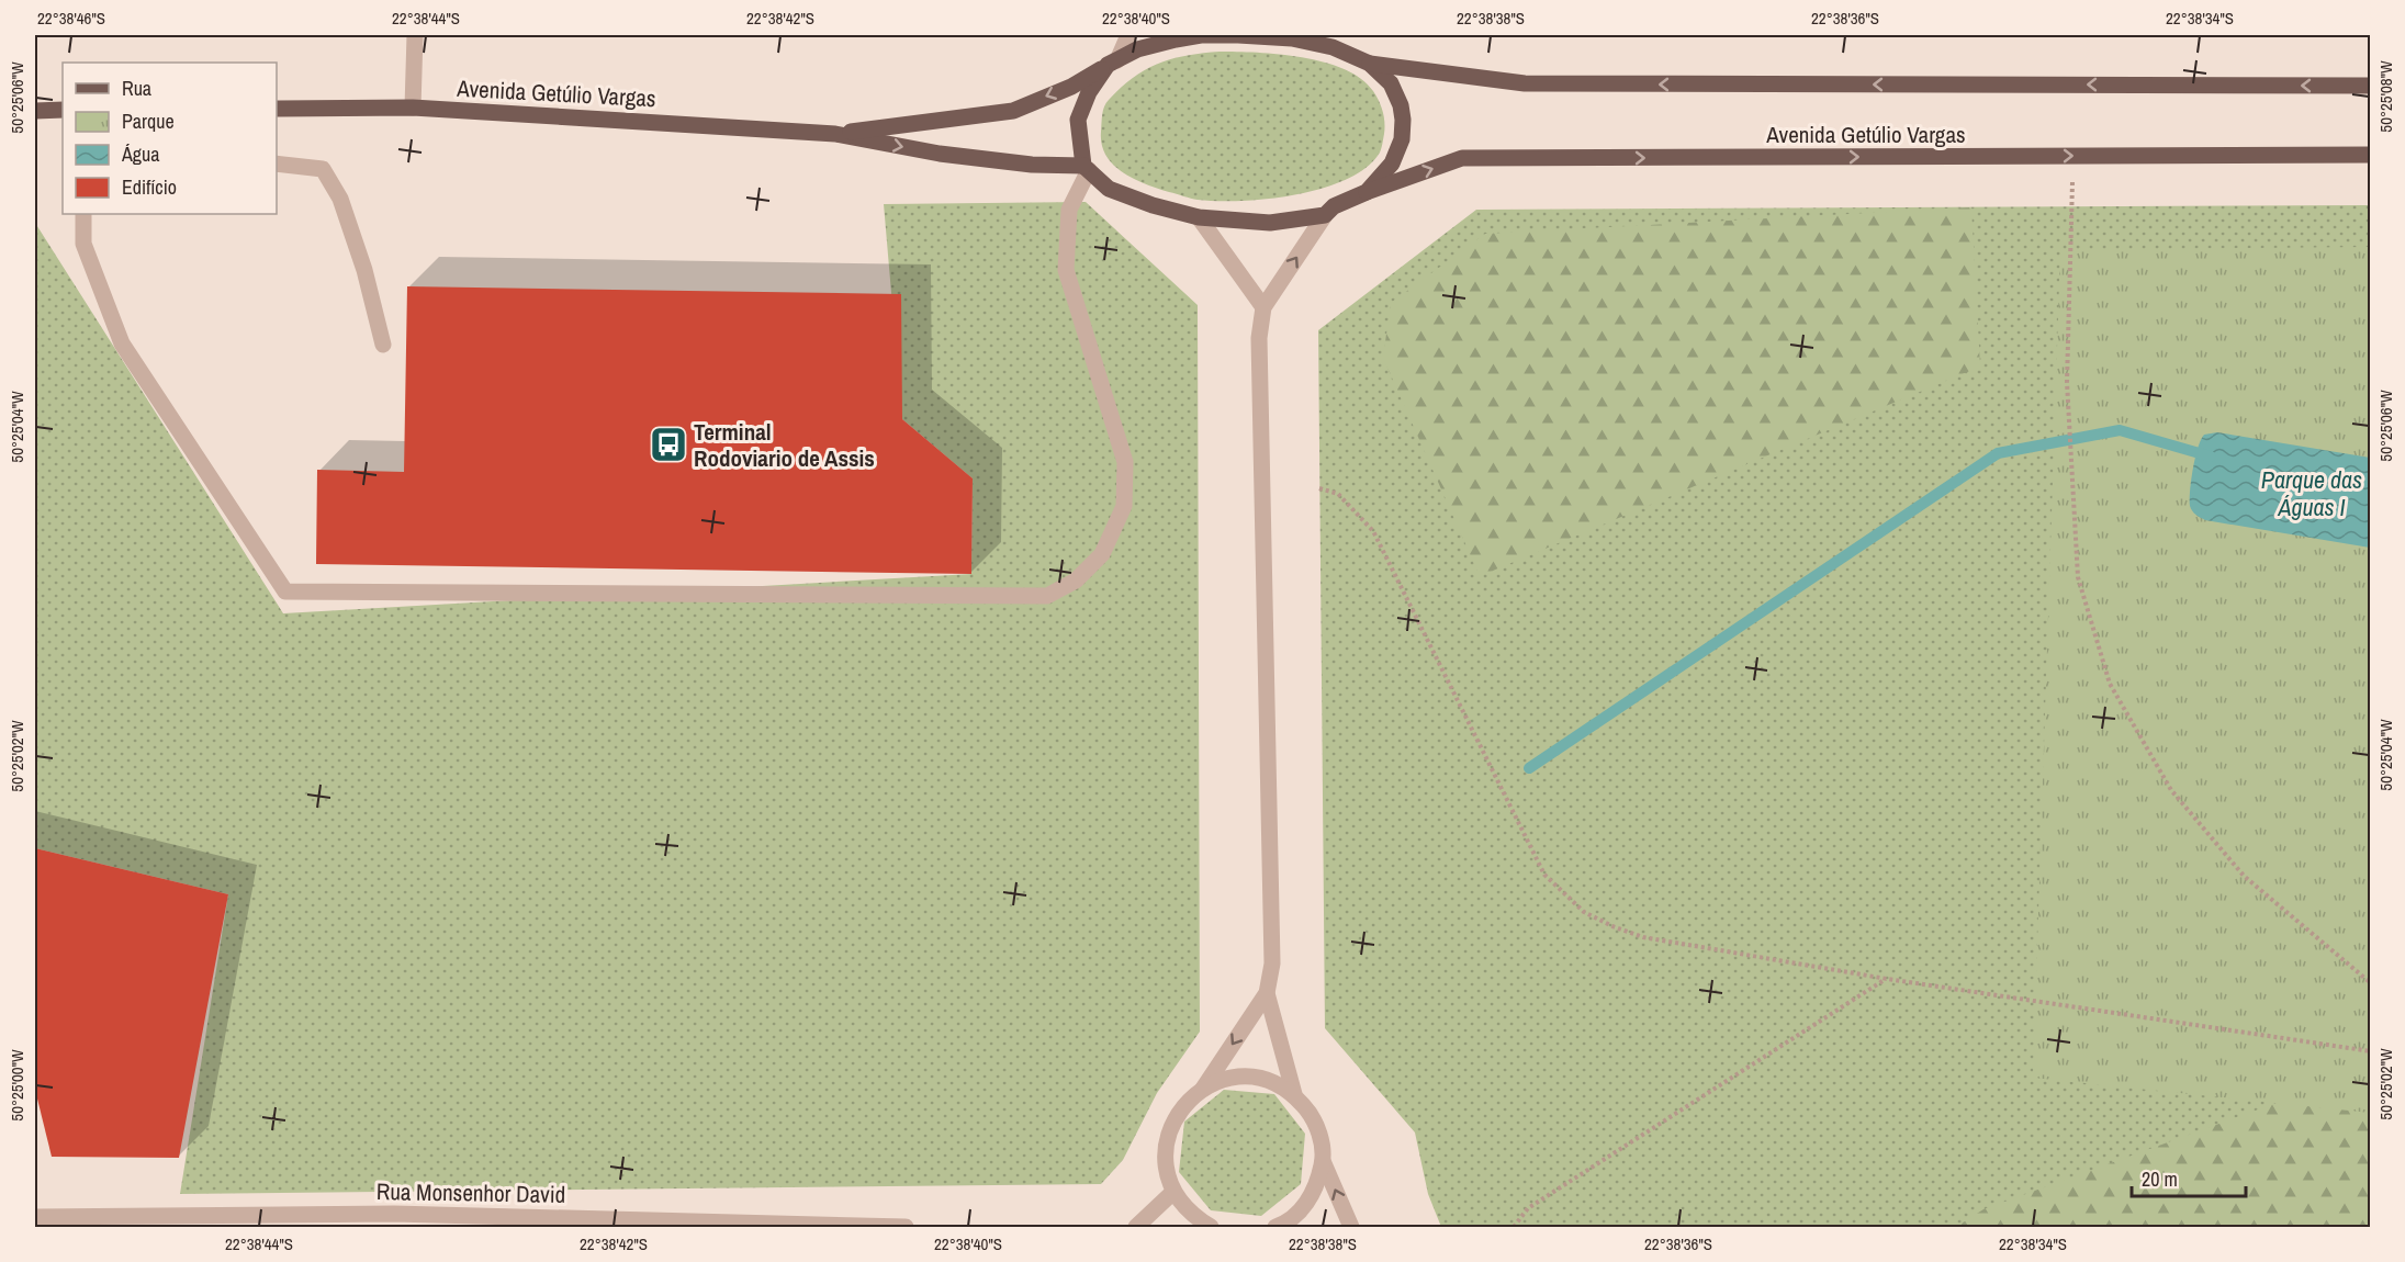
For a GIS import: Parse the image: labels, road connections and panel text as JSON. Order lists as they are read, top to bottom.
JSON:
{
  "streets": {
    "main road": ["Avenida Getúlio Vargas"],
    "street": ["Rua Monsenhor David"]
  },
  "water": ["Parque das Águas I"],
  "places": {
    "bus stop": ["Terminal Rodoviario de Assis"]
  },
  "legend": [
    "Rua",
    "Parque",
    "Água",
    "Edifício"
  ],
  "scale_bar": "20 m",
  "coordinates": [
    "22°38'46\"S",
    "22°38'44\"S",
    "22°38'42\"S",
    "22°38'40\"S",
    "22°38'38\"S",
    "22°38'36\"S",
    "22°38'34\"S",
    "50°25'08\"W",
    "50°25'06\"W",
    "50°25'04\"W",
    "50°25'02\"W",
    "50°25'00\"W"
  ]
}
